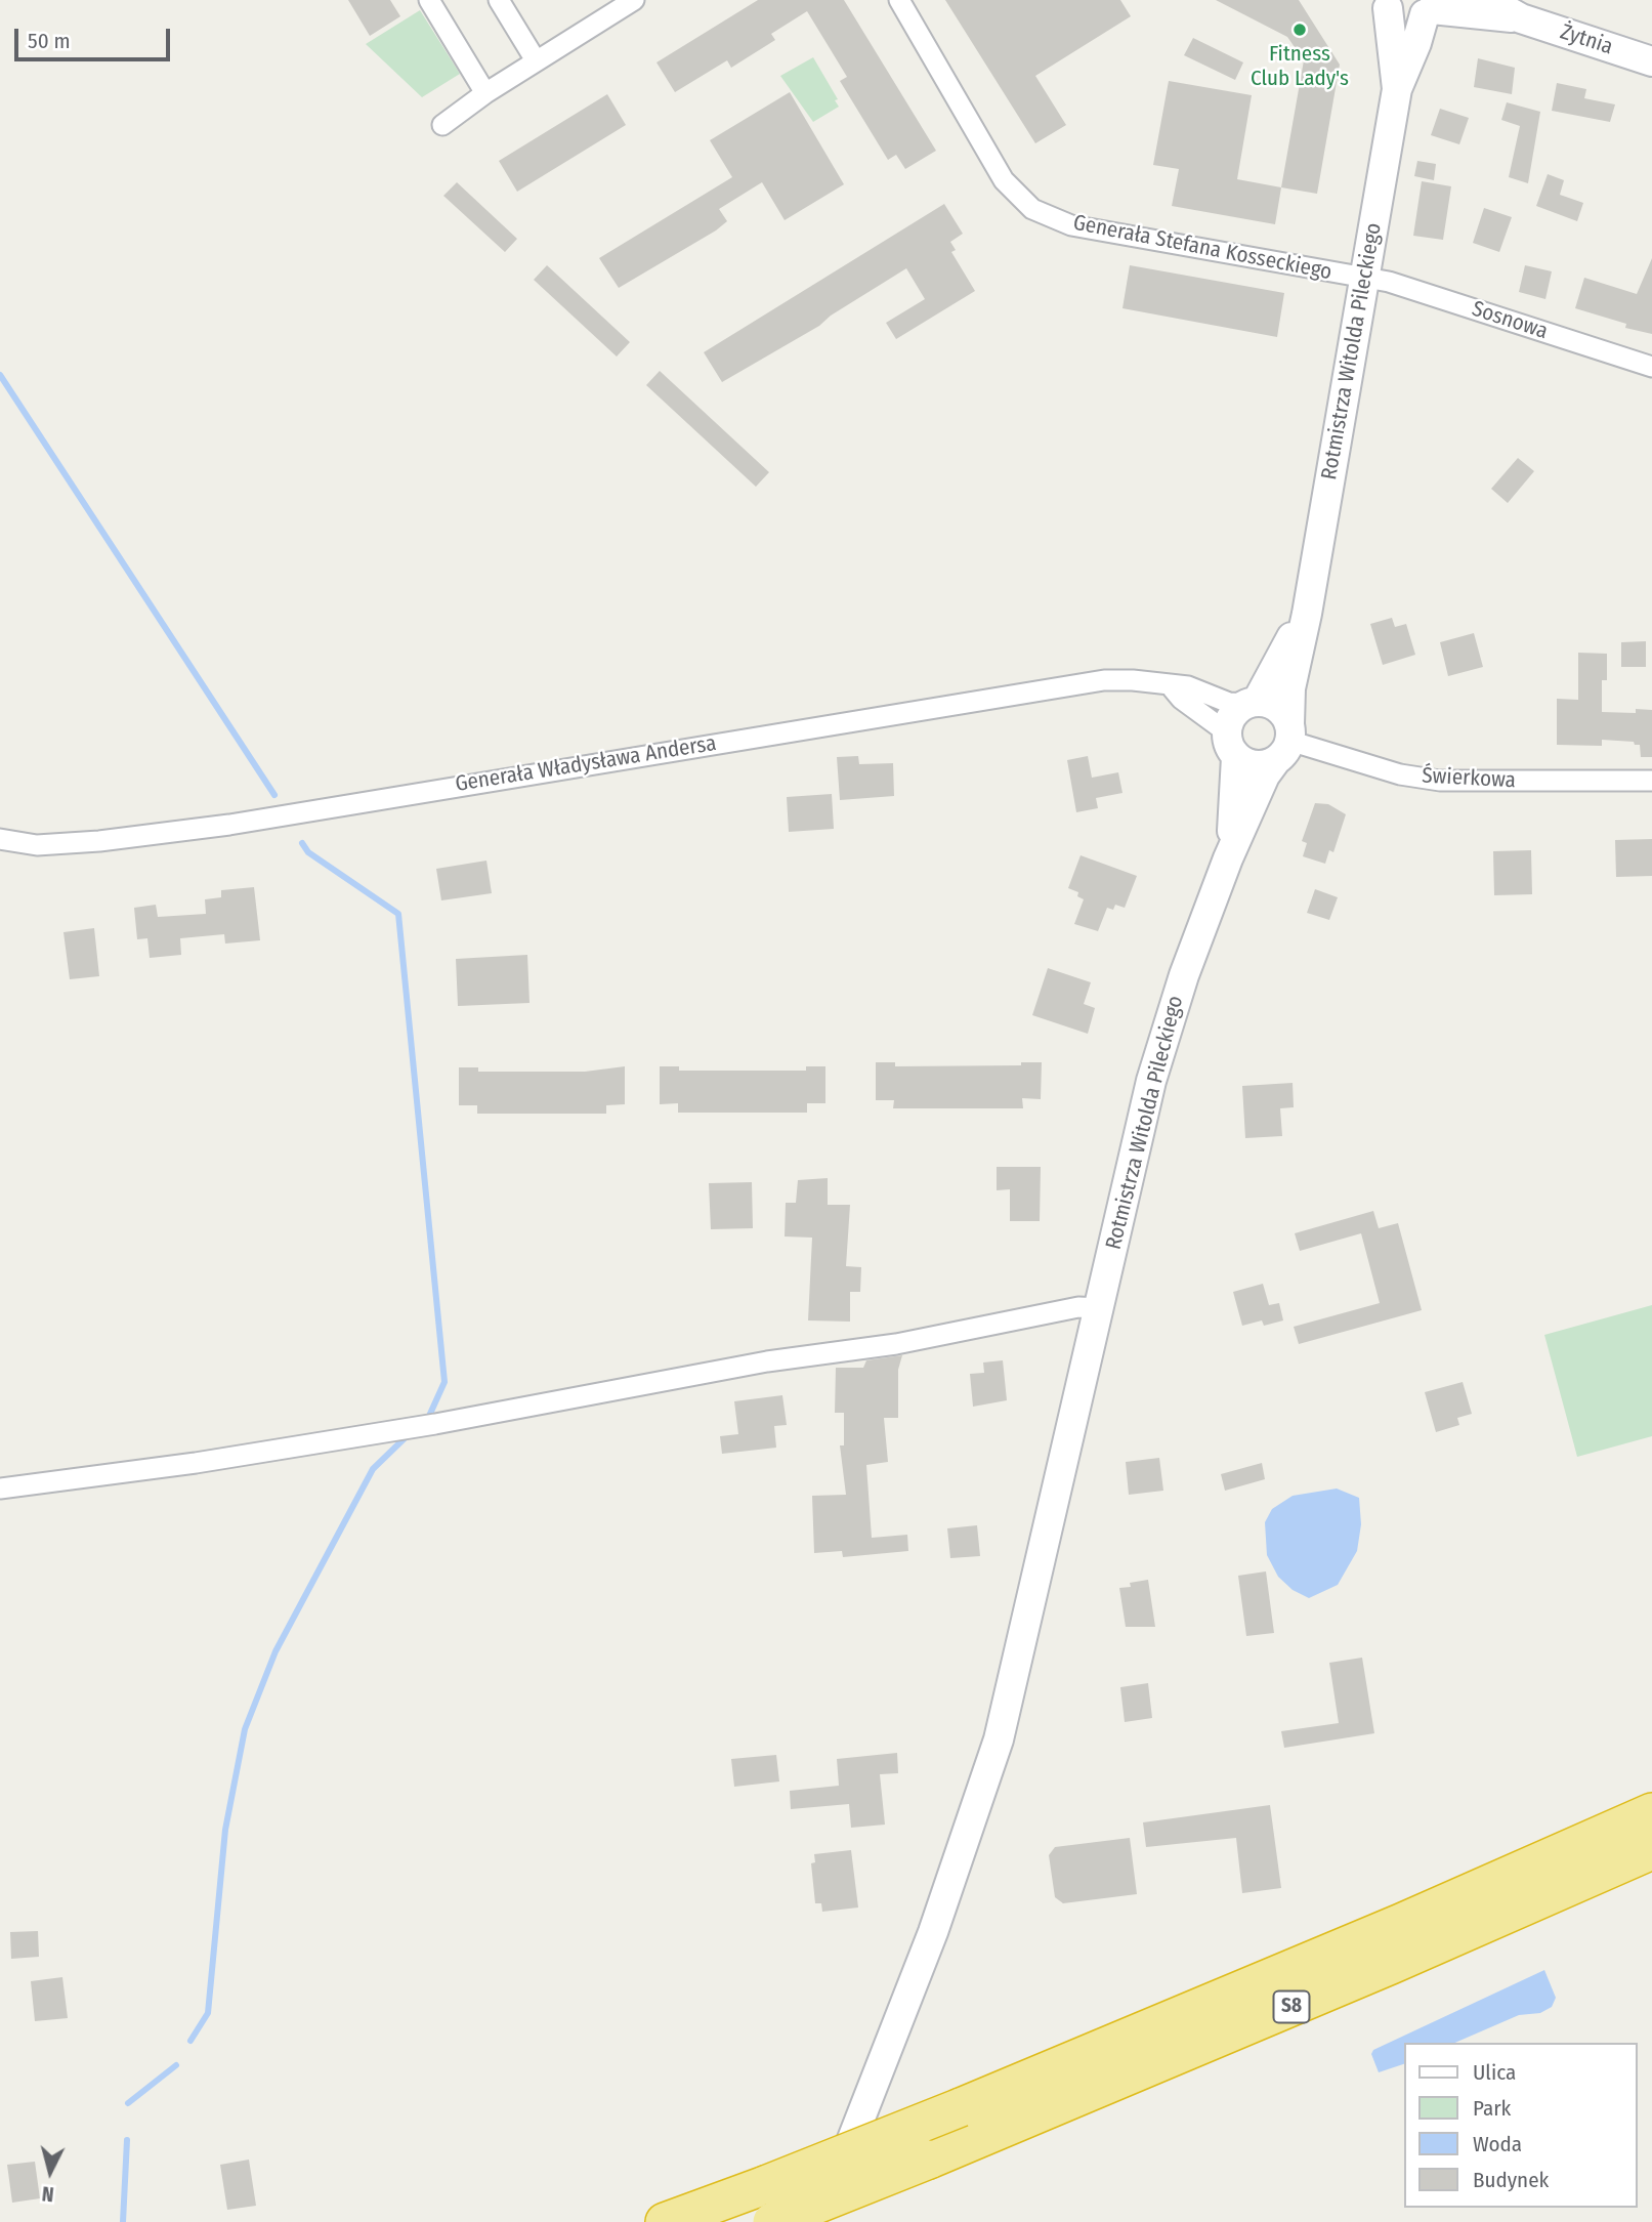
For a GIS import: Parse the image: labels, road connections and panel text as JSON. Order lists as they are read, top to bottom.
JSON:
{
  "streets": {
    "highway": ["S8"],
    "street": [
      "Żytnia",
      "Generała Stefana Kosseckiego",
      "Sosnowa",
      "Rotmistrza Witolda Pileckiego",
      "Generała Władysława Andersa",
      "Świerkowa"
    ]
  },
  "crossings": [
    ["Żytnia", "Rotmistrza Witolda Pileckiego"],
    ["Generała Stefana Kosseckiego", "Sosnowa"],
    ["Generała Stefana Kosseckiego", "Rotmistrza Witolda Pileckiego"],
    ["Sosnowa", "Rotmistrza Witolda Pileckiego"],
    ["Rotmistrza Witolda Pileckiego", "Generała Władysława Andersa"],
    ["Rotmistrza Witolda Pileckiego", "Świerkowa"],
    ["Generała Władysława Andersa", "Świerkowa"]
  ],
  "places": ["Fitness Club Lady's"],
  "legend": [
    "Ulica",
    "Park",
    "Woda",
    "Budynek"
  ],
  "scale_bar": "50 m",
  "north": "bottom"
}
